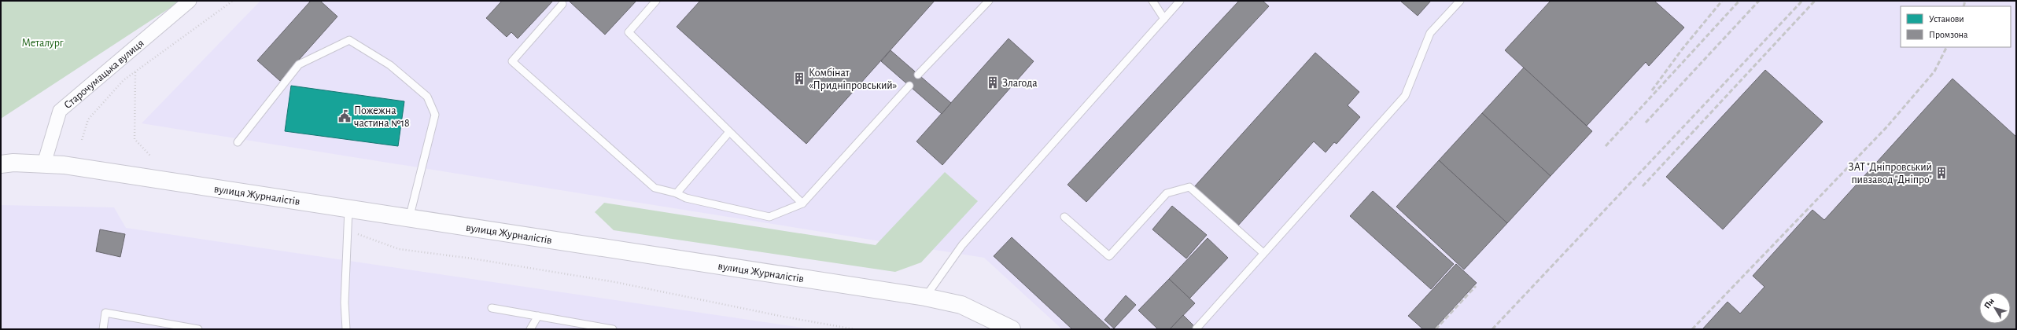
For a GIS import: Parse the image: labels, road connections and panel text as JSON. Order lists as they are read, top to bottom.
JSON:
{
  "streets": {
    "street": ["Старочумацька вулиця", "вулиця Журналістів"]
  },
  "crossings": [
    ["Старочумацька вулиця", "вулиця Журналістів"]
  ],
  "parks": ["Металург"],
  "places": {
    "building": ["Комбінат «Придніпровський»", "Злагода", "ЗАТ \"Дніпровський пивзавод \"Дніпро\""],
    "public building": ["Пожежна частина №18"]
  },
  "legend": ["Установи", "Промзона"],
  "north": "top left"
}
